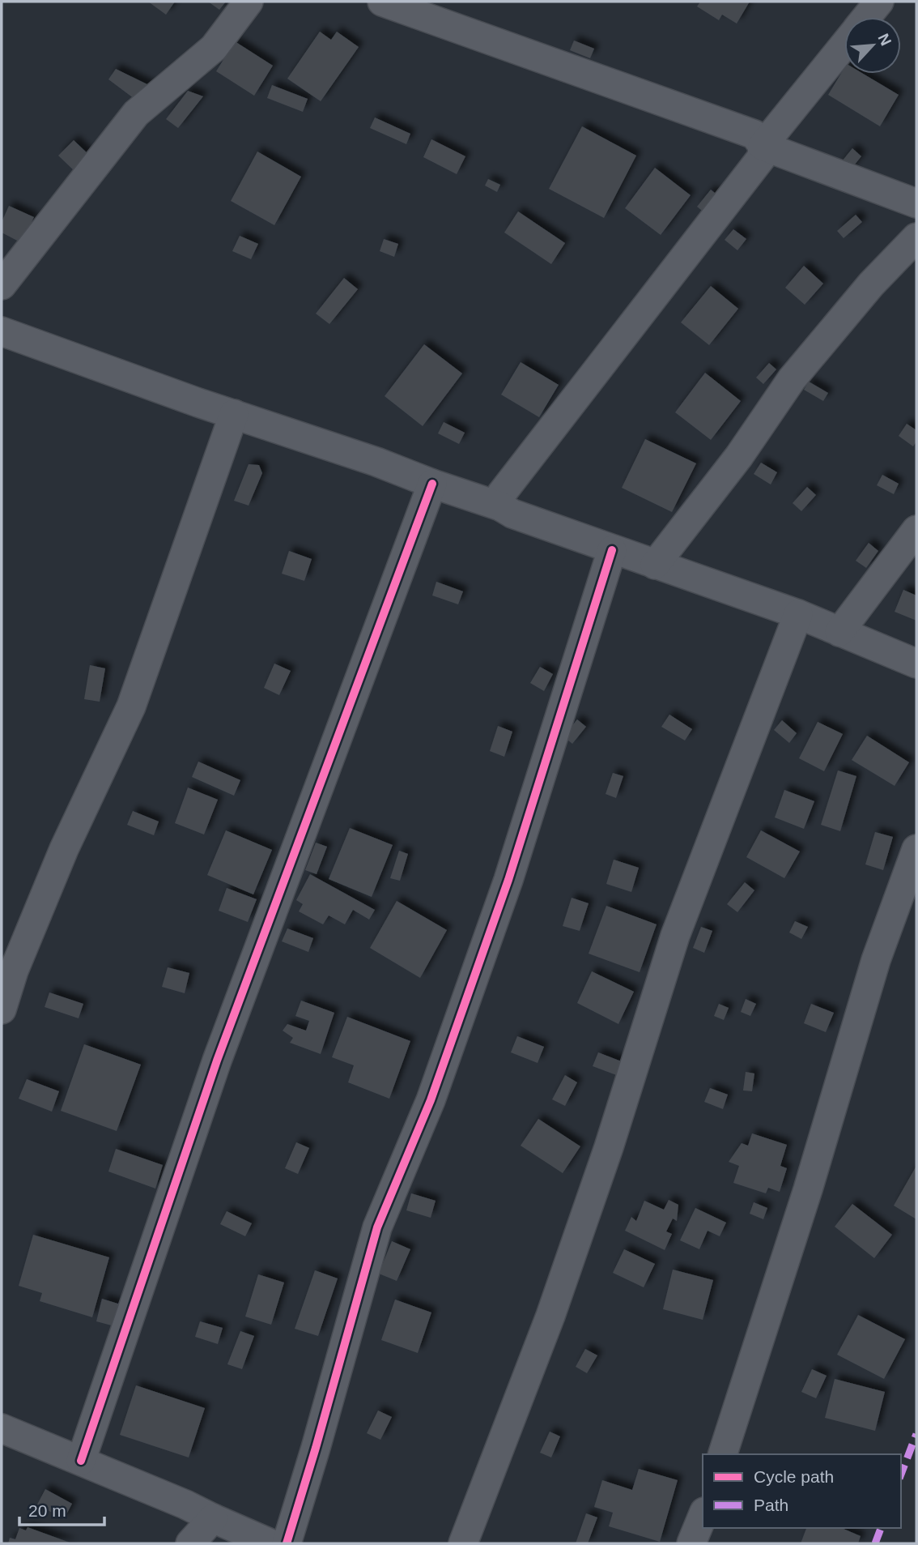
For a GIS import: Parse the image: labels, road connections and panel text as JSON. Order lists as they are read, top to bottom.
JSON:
{
  "legend": ["Cycle path", "Path"],
  "scale_bar": "20 m",
  "north": "top right"
}
